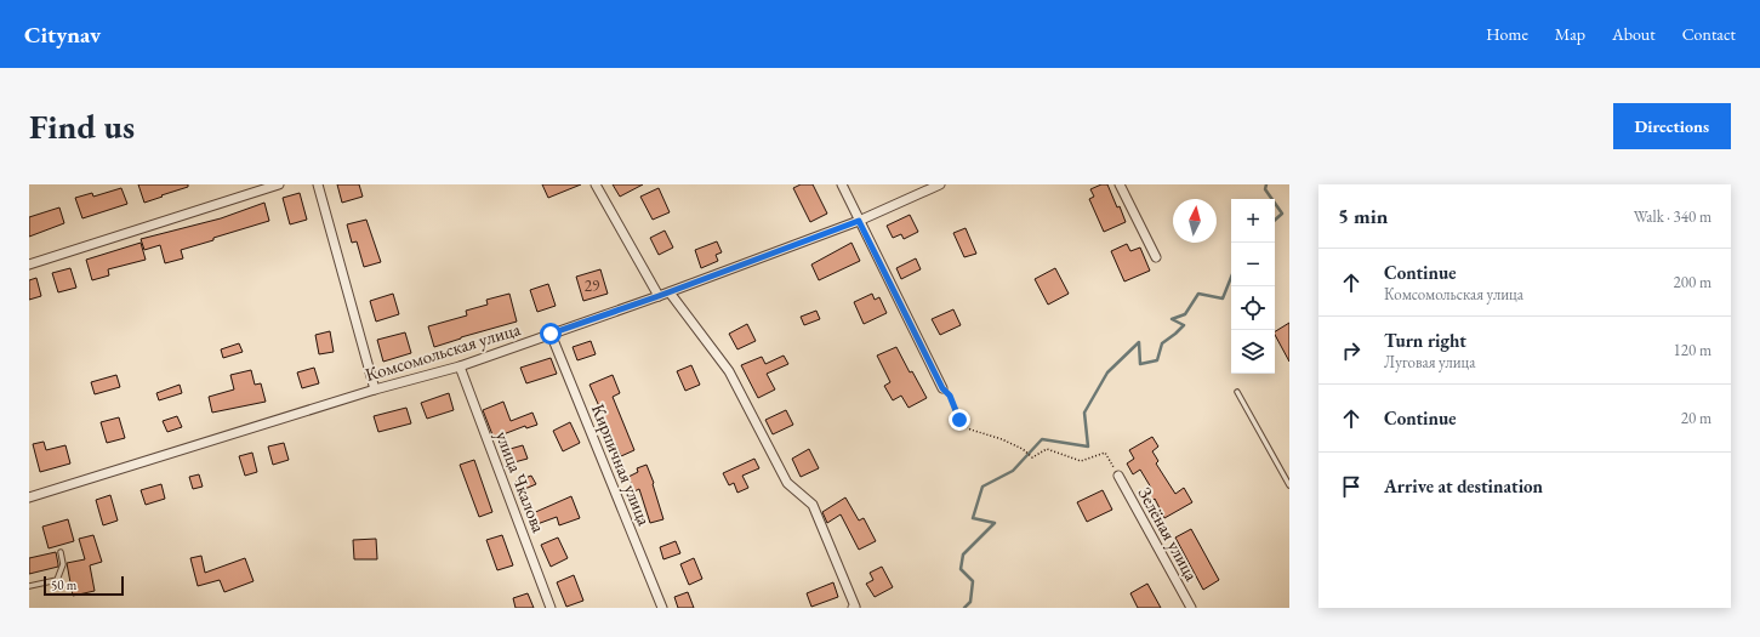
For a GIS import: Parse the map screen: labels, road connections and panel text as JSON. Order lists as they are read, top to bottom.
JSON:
{
  "streets": {
    "street": [
      "Комсомольская улица",
      "Кирпичная улица",
      "улица Чкалова",
      "Зелёная улица"
    ]
  },
  "crossings": [
    ["Комсомольская улица", "Кирпичная улица"],
    ["Комсомольская улица", "улица Чкалова"]
  ],
  "house_numbers": ["29"],
  "scale_bar": "50 m",
  "north": "top",
  "page": {
    "header": "Citynav",
    "nav": [
      "Home",
      "Map",
      "About",
      "Contact"
    ],
    "buttons": "Directions",
    "title": "Find us",
    "heading": ["5 min", "Walk · 340 m"],
    "map_buttons": ["+", "−"],
    "list": [
      ["Continue", "Комсомольская улица", "200 m"],
      ["Turn right", "Луговая улица", "120 m"],
      ["Continue", "20 m"],
      "Arrive at destination"
    ],
    "scale": "50 m"
  }
}
